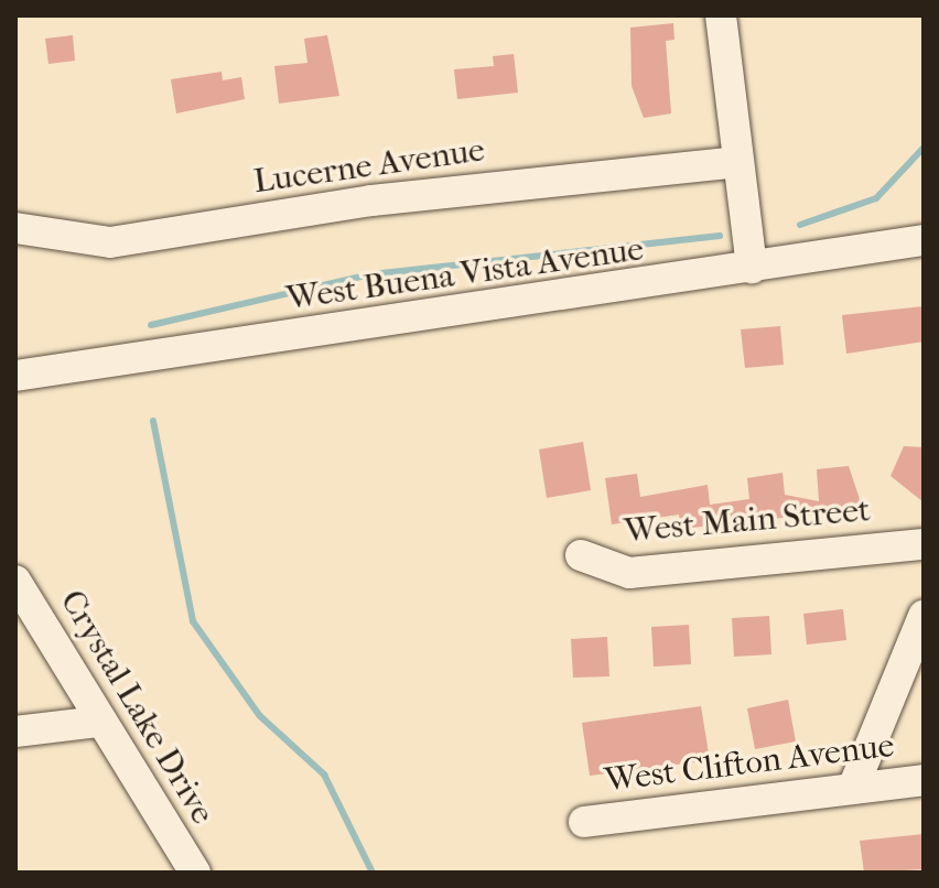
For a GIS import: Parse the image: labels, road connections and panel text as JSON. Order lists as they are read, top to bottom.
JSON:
{
  "streets": {
    "street": [
      "Lucerne Avenue",
      "West Buena Vista Avenue",
      "West Main Street",
      "Crystal Lake Drive",
      "West Clifton Avenue"
    ]
  }
}
